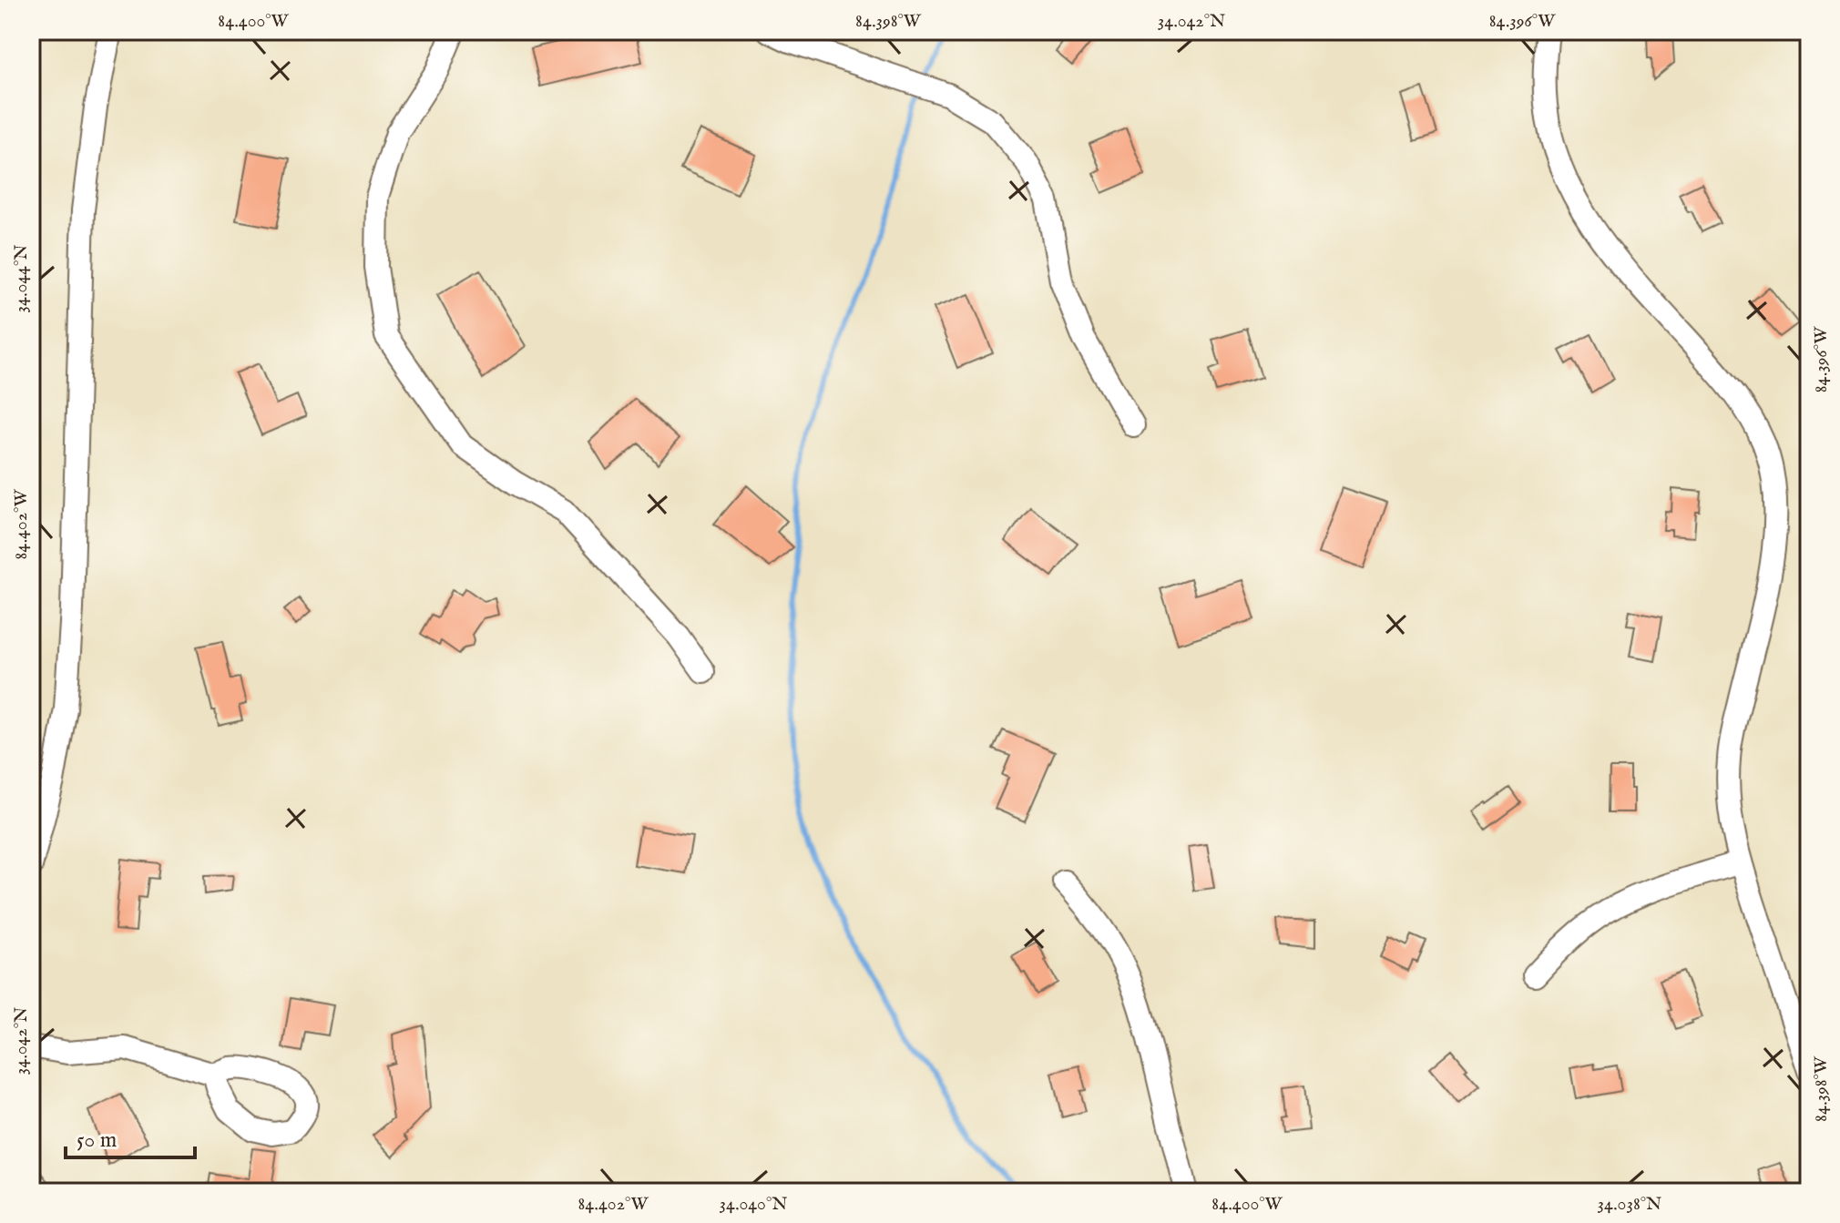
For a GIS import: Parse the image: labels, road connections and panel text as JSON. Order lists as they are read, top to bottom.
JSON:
{
  "scale_bar": "50 m",
  "coordinates": [
    "84.400°W",
    "84.398°W",
    "34.042°N",
    "84.396°W",
    "34.044°N",
    "84.402°W",
    "34.040°N",
    "34.038°N"
  ]
}
